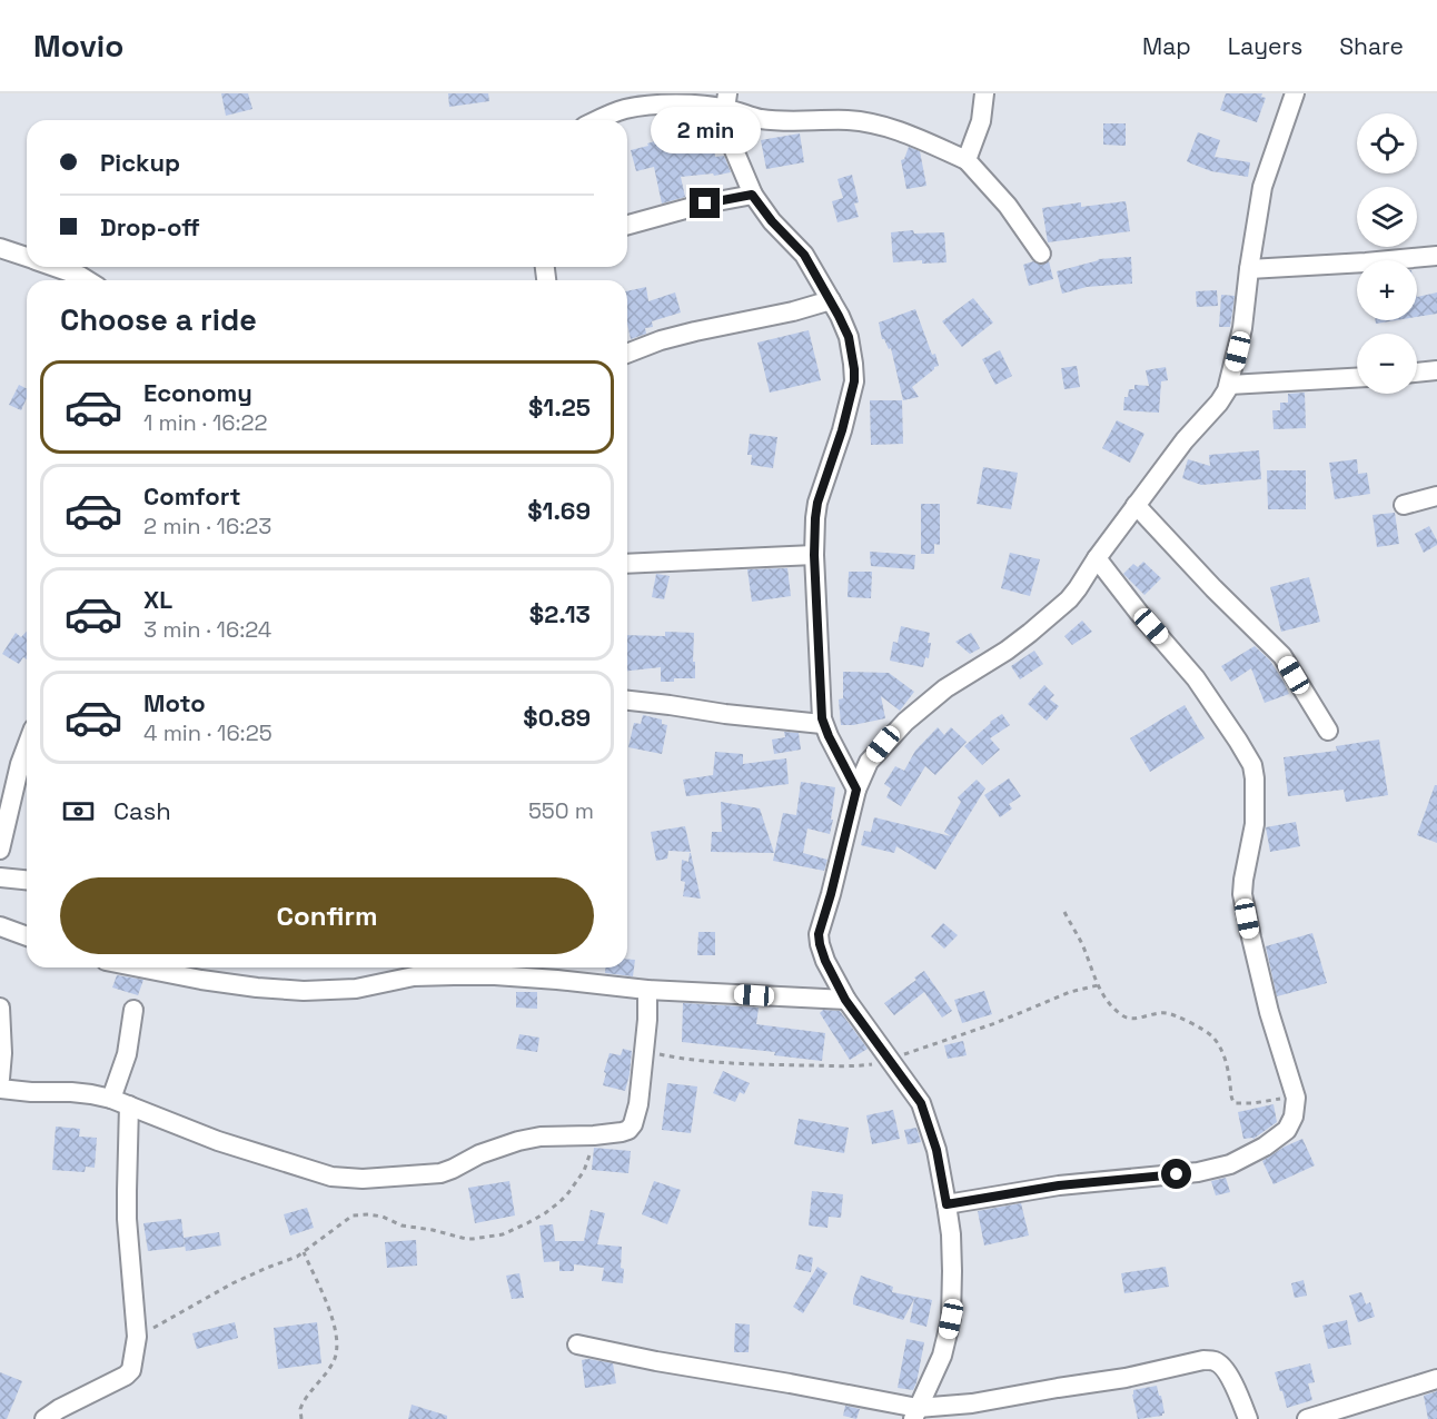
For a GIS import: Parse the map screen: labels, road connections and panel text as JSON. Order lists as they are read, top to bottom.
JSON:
{
  "page": {
    "header": "Movio",
    "nav": ["Map", "Layers", "Share"],
    "bubble": "2 min",
    "map_buttons": ["+", "−"],
    "banner": ["Pickup", "Drop-off"],
    "heading": "Choose a ride",
    "list": [
      {
        "name": "Economy",
        "note": "1 min · 16:22",
        "value": "$1.25"
      },
      {
        "name": "Comfort",
        "note": "2 min · 16:23",
        "value": "$1.69"
      },
      {
        "name": "XL",
        "note": "3 min · 16:24",
        "value": "$2.13"
      },
      {
        "name": "Moto",
        "note": "4 min · 16:25",
        "value": "$0.89"
      }
    ],
    "pay": ["Cash", "550 m"],
    "buttons": "Confirm"
  }
}
